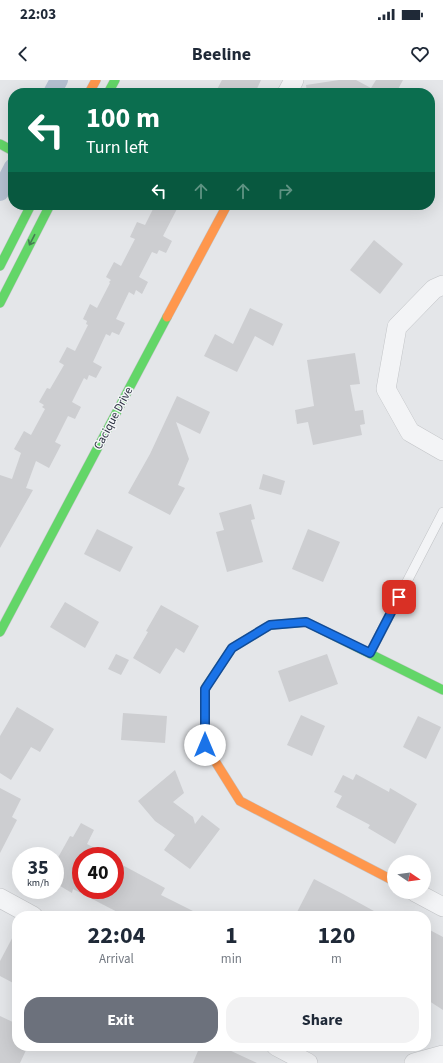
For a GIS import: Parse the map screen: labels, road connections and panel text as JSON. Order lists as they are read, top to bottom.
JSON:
{
  "streets": {
    "street": ["Cacique Drive"]
  },
  "north": "right",
  "page": {
    "status": "22:03",
    "header": "Beeline",
    "turn": ["100 m", "Turn left"],
    "speed": "35 km/h",
    "limit": "40",
    "eta": [
      "22:04",
      "Arrival",
      "1",
      "min",
      "120",
      "m"
    ],
    "buttons": ["Exit", "Share"]
  }
}
